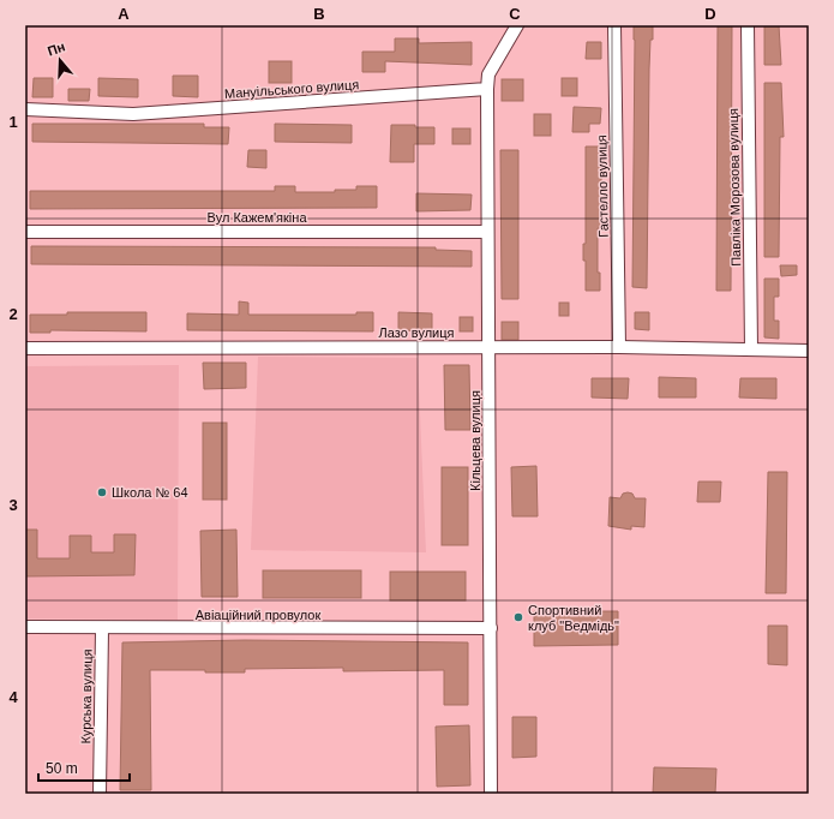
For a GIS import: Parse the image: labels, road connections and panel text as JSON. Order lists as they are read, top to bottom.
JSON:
{
  "streets": {
    "street": [
      "Мануільського вулиця",
      "Гастелло вулиця",
      "Павліка Морозова вулиця",
      "Вул Кажем'якіна",
      "Лазо вулиця",
      "Кільцева вулиця",
      "Авіаційний провулок",
      "Курська вулиця"
    ]
  },
  "crossings": [
    ["Мануільського вулиця", "Кільцева вулиця"],
    ["Гастелло вулиця", "Лазо вулиця"],
    ["Павліка Морозова вулиця", "Лазо вулиця"],
    ["Вул Кажем'якіна", "Кільцева вулиця"],
    ["Лазо вулиця", "Кільцева вулиця"],
    ["Кільцева вулиця", "Авіаційний провулок"],
    ["Авіаційний провулок", "Курська вулиця"]
  ],
  "places": ["Школа № 64", "Спортивний клуб \"Ведмідь\""],
  "scale_bar": "50 m",
  "north": "top",
  "grid": {
    "columns": [
      "A",
      "B",
      "C",
      "D"
    ],
    "rows": [
      "1",
      "2",
      "3",
      "4"
    ]
  }
}
